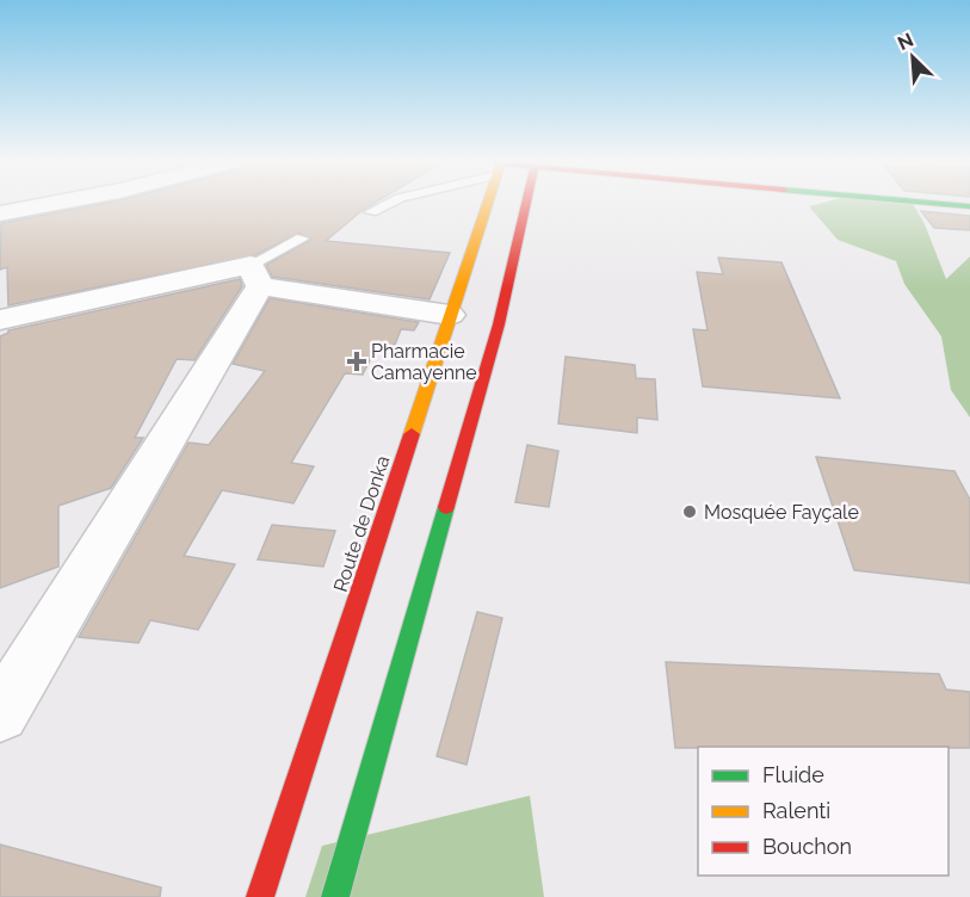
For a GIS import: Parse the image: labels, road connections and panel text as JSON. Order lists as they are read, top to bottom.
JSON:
{
  "streets": {
    "main road": ["Route de Donka"]
  },
  "places": {
    "health": ["Pharmacie Camayenne"],
    "other": ["Mosquée Fayçale"]
  },
  "legend": ["Fluide", "Ralenti", "Bouchon"],
  "north": "top left"
}
